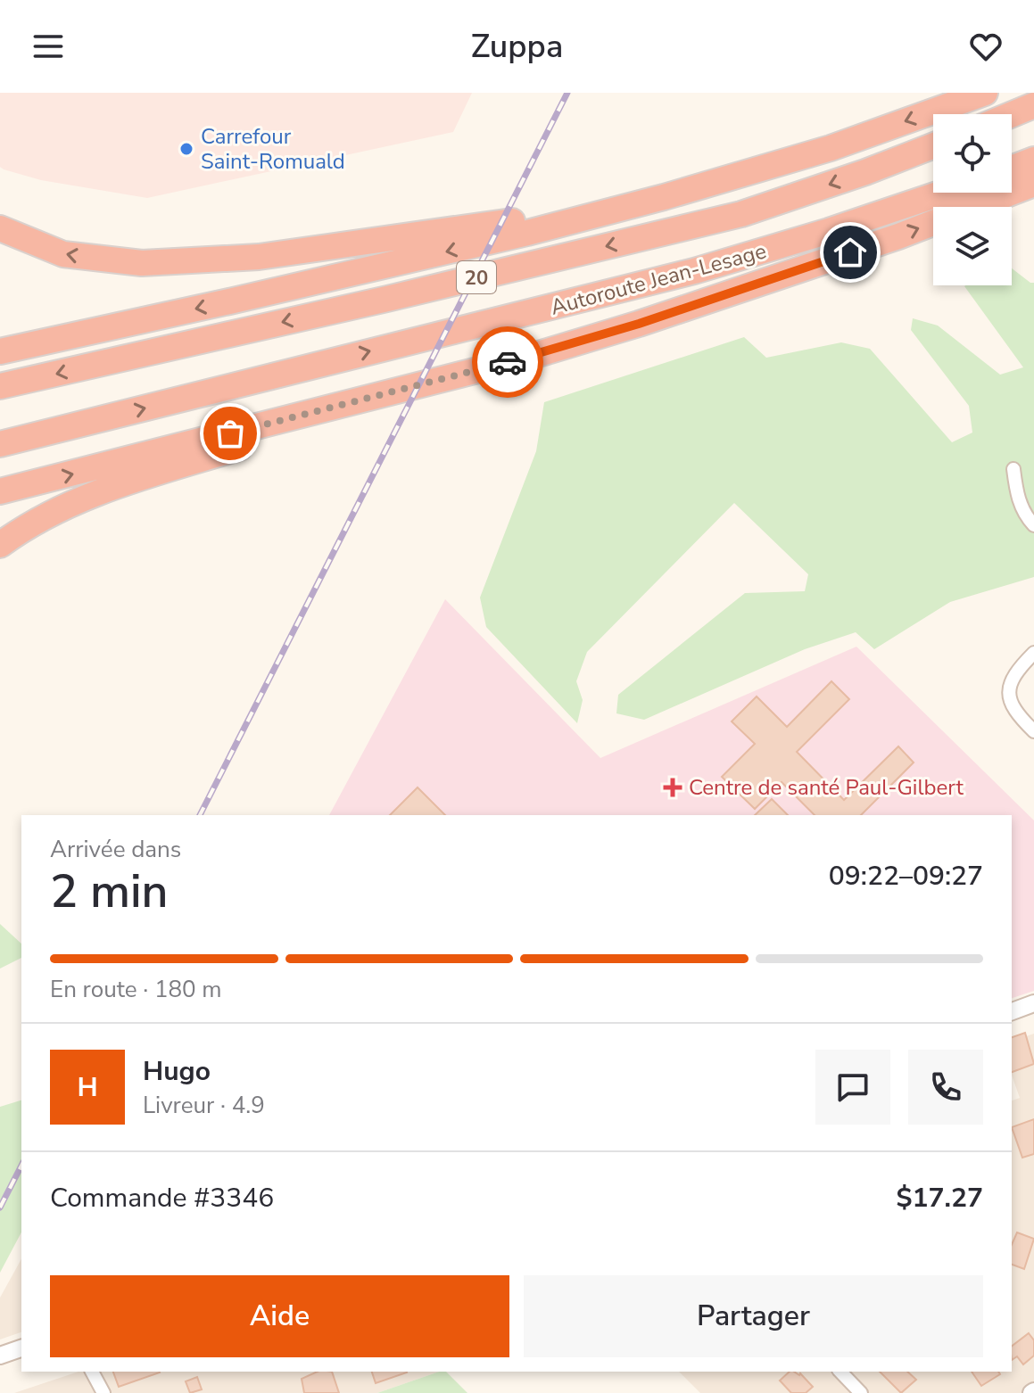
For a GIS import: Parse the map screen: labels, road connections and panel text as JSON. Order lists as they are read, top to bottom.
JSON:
{
  "streets": {
    "highway": ["20", "Autoroute Jean-Lesage"]
  },
  "places": {
    "other": ["Carrefour Saint-Romuald"],
    "health": ["Centre de santé Paul-Gilbert"]
  },
  "page": {
    "header": "Zuppa",
    "heading": ["2 min", "Arrivée dans", "09:22–09:27"],
    "panel": [
      "Hugo",
      "Livreur · 4.9",
      "Commande #3346",
      "$17.27"
    ],
    "bar": "En route · 180 m",
    "round": "H",
    "buttons": ["Aide", "Partager"]
  }
}
